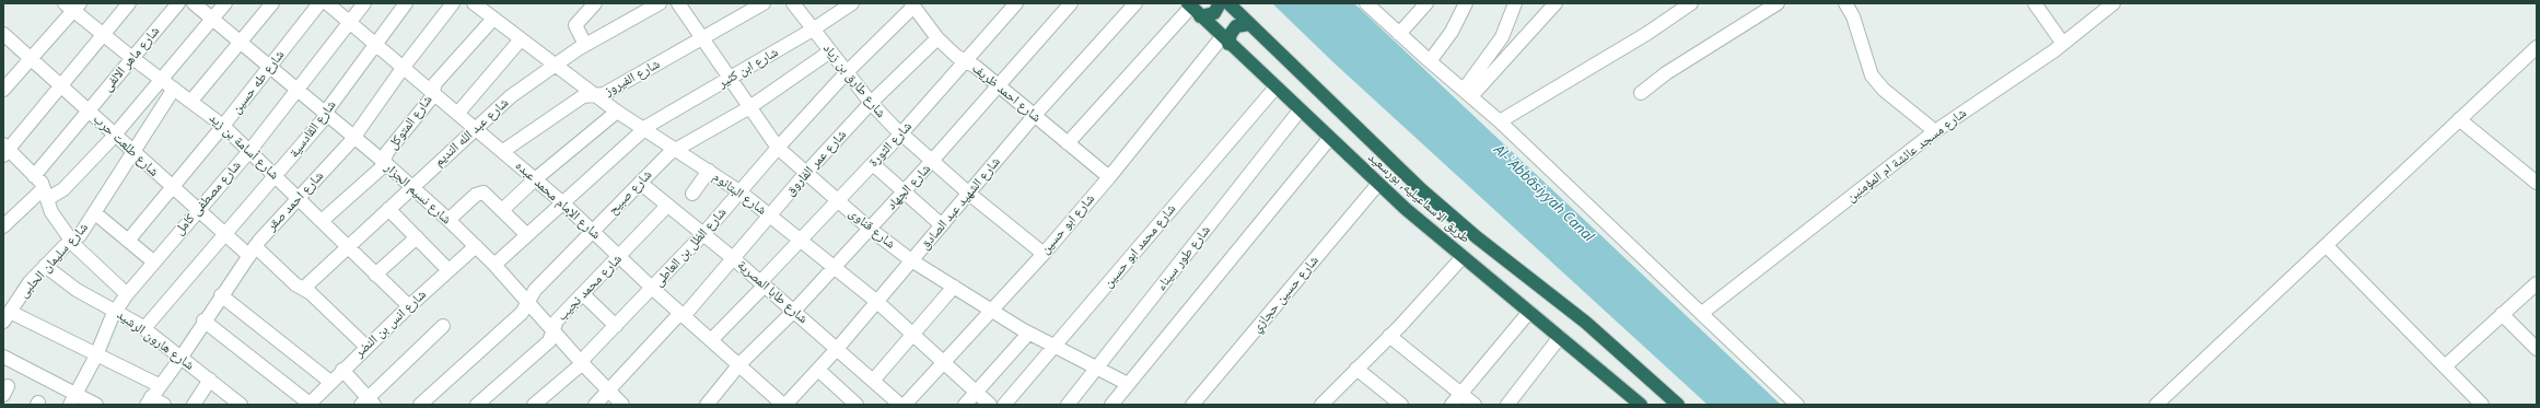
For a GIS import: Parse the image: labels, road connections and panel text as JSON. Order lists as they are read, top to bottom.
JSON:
{
  "streets": {
    "highway": ["طريق الاسماعيليه, بورسعيد"],
    "street": [
      "شارع ماهر الالفى",
      "شارع ابن كثير",
      "شارع الفيروز",
      "شارع طارق بن زياد",
      "شارع طه حسين",
      "شارع احمد ظريف",
      "شارع المتوكل",
      "شارع القادسية",
      "شارع عبد الله النديم",
      "شارع الثورة",
      "شارع طلعت حرب",
      "شارع أسامة بن زيد",
      "شارع مسجد عائشة ام المؤمنين",
      "شارع عمر الفاروق",
      "شارع الجهاد",
      "شارع صبيح",
      "شارع نسيم الجزار",
      "شارع البتانوم",
      "شارع مصطفى كامل",
      "شارع الإمام محمد عبده",
      "شارع احمد صقر",
      "شارع الشهيد عبد الصادق",
      "شارع ابو حسين",
      "شارع قناوى",
      "شارع محمد ابو حسين",
      "شارع الظل بن العاطى",
      "شارع طور سيناء",
      "شارع سليمان الحلبى",
      "شارع محمد نجيب",
      "شارع طابا المصرية",
      "شارع حسين حجازي",
      "شارع انس بن النضر",
      "شارع هارون الرشيد"
    ]
  },
  "crossings": [
    ["شارع ماهر الالفى", "شارع طلعت حرب"],
    ["شارع ماهر الالفى", "شارع أسامة بن زيد"],
    ["شارع ابن كثير", "شارع طارق بن زياد"],
    ["شارع ابن كثير", "شارع نسيم الجزار"],
    ["شارع ابن كثير", "شارع البتانوم"],
    ["شارع ابن كثير", "شارع الإمام محمد عبده"],
    ["شارع ابن كثير", "شارع قناوى"],
    ["شارع الفيروز", "شارع البتانوم"],
    ["شارع الفيروز", "شارع الإمام محمد عبده"],
    ["شارع الفيروز", "شارع قناوى"],
    ["شارع طارق بن زياد", "شارع الثورة"],
    ["شارع طارق بن زياد", "شارع عمر الفاروق"],
    ["شارع طارق بن زياد", "شارع الجهاد"],
    ["شارع طارق بن زياد", "شارع صبيح"],
    ["شارع طارق بن زياد", "شارع الشهيد عبد الصادق"],
    ["شارع طارق بن زياد", "شارع ابو حسين"],
    ["شارع طارق بن زياد", "شارع الظل بن العاطى"],
    ["شارع طه حسين", "شارع طلعت حرب"],
    ["شارع طه حسين", "شارع أسامة بن زيد"],
    ["شارع طه حسين", "شارع نسيم الجزار"],
    ["شارع احمد ظريف", "شارع الثورة"],
    ["شارع احمد ظريف", "شارع عمر الفاروق"],
    ["شارع احمد ظريف", "شارع الجهاد"],
    ["شارع احمد ظريف", "شارع الشهيد عبد الصادق"],
    ["شارع احمد ظريف", "شارع ابو حسين"],
    ["شارع احمد ظريف", "شارع الظل بن العاطى"],
    ["شارع المتوكل", "شارع أسامة بن زيد"],
    ["شارع المتوكل", "شارع نسيم الجزار"],
    ["شارع المتوكل", "شارع البتانوم"],
    ["شارع المتوكل", "شارع الإمام محمد عبده"],
    ["شارع القادسية", "شارع طلعت حرب"],
    ["شارع القادسية", "شارع أسامة بن زيد"],
    ["شارع القادسية", "شارع نسيم الجزار"],
    ["شارع القادسية", "شارع الإمام محمد عبده"],
    ["شارع القادسية", "شارع هارون الرشيد"],
    ["شارع عبد الله النديم", "شارع طلعت حرب"],
    ["شارع عبد الله النديم", "شارع أسامة بن زيد"],
    ["شارع عبد الله النديم", "شارع نسيم الجزار"],
    ["شارع عبد الله النديم", "شارع البتانوم"],
    ["شارع عبد الله النديم", "شارع الإمام محمد عبده"],
    ["شارع الثورة", "شارع البتانوم"],
    ["شارع الثورة", "شارع الإمام محمد عبده"],
    ["شارع الثورة", "شارع قناوى"],
    ["شارع الثورة", "شارع طابا المصرية"],
    ["شارع طلعت حرب", "شارع مصطفى كامل"],
    ["شارع طلعت حرب", "شارع احمد صقر"],
    ["شارع طلعت حرب", "شارع سليمان الحلبى"],
    ["شارع طلعت حرب", "شارع انس بن النضر"],
    ["شارع أسامة بن زيد", "شارع مصطفى كامل"],
    ["شارع أسامة بن زيد", "شارع احمد صقر"],
    ["شارع أسامة بن زيد", "شارع سليمان الحلبى"],
    ["شارع أسامة بن زيد", "شارع انس بن النضر"],
    ["شارع عمر الفاروق", "شارع نسيم الجزار"],
    ["شارع عمر الفاروق", "شارع البتانوم"],
    ["شارع عمر الفاروق", "شارع الإمام محمد عبده"],
    ["شارع عمر الفاروق", "شارع قناوى"],
    ["شارع عمر الفاروق", "شارع طابا المصرية"],
    ["شارع الجهاد", "شارع البتانوم"],
    ["شارع الجهاد", "شارع الإمام محمد عبده"],
    ["شارع الجهاد", "شارع قناوى"],
    ["شارع الجهاد", "شارع طابا المصرية"],
    ["شارع صبيح", "شارع نسيم الجزار"],
    ["شارع صبيح", "شارع البتانوم"],
    ["شارع صبيح", "شارع الإمام محمد عبده"],
    ["شارع صبيح", "شارع قناوى"],
    ["شارع صبيح", "شارع طابا المصرية"],
    ["شارع نسيم الجزار", "شارع مصطفى كامل"],
    ["شارع نسيم الجزار", "شارع احمد صقر"],
    ["شارع نسيم الجزار", "شارع الظل بن العاطى"],
    ["شارع نسيم الجزار", "شارع محمد نجيب"],
    ["شارع نسيم الجزار", "شارع انس بن النضر"],
    ["شارع البتانوم", "شارع الشهيد عبد الصادق"],
    ["شارع البتانوم", "شارع ابو حسين"],
    ["شارع البتانوم", "شارع الظل بن العاطى"],
    ["شارع مصطفى كامل", "شارع الإمام محمد عبده"],
    ["شارع مصطفى كامل", "شارع هارون الرشيد"],
    ["طريق الاسماعيليه, بورسعيد", "شارع ابو حسين"],
    ["طريق الاسماعيليه, بورسعيد", "شارع محمد ابو حسين"],
    ["طريق الاسماعيليه, بورسعيد", "شارع طور سيناء"],
    ["طريق الاسماعيليه, بورسعيد", "شارع حسين حجازي"],
    ["شارع الإمام محمد عبده", "شارع احمد صقر"],
    ["شارع الإمام محمد عبده", "شارع الشهيد عبد الصادق"],
    ["شارع الإمام محمد عبده", "شارع الظل بن العاطى"],
    ["شارع الإمام محمد عبده", "شارع محمد نجيب"],
    ["شارع احمد صقر", "شارع هارون الرشيد"],
    ["شارع الشهيد عبد الصادق", "شارع قناوى"],
    ["شارع الشهيد عبد الصادق", "شارع طابا المصرية"],
    ["شارع ابو حسين", "شارع قناوى"],
    ["شارع قناوى", "شارع محمد ابو حسين"],
    ["شارع قناوى", "شارع الظل بن العاطى"],
    ["شارع قناوى", "شارع طور سيناء"],
    ["شارع الظل بن العاطى", "شارع طابا المصرية"],
    ["شارع سليمان الحلبى", "شارع هارون الرشيد"],
    ["شارع محمد نجيب", "شارع طابا المصرية"]
  ],
  "water": ["Al-ʿAbbāsiyyah Canal"]
}
